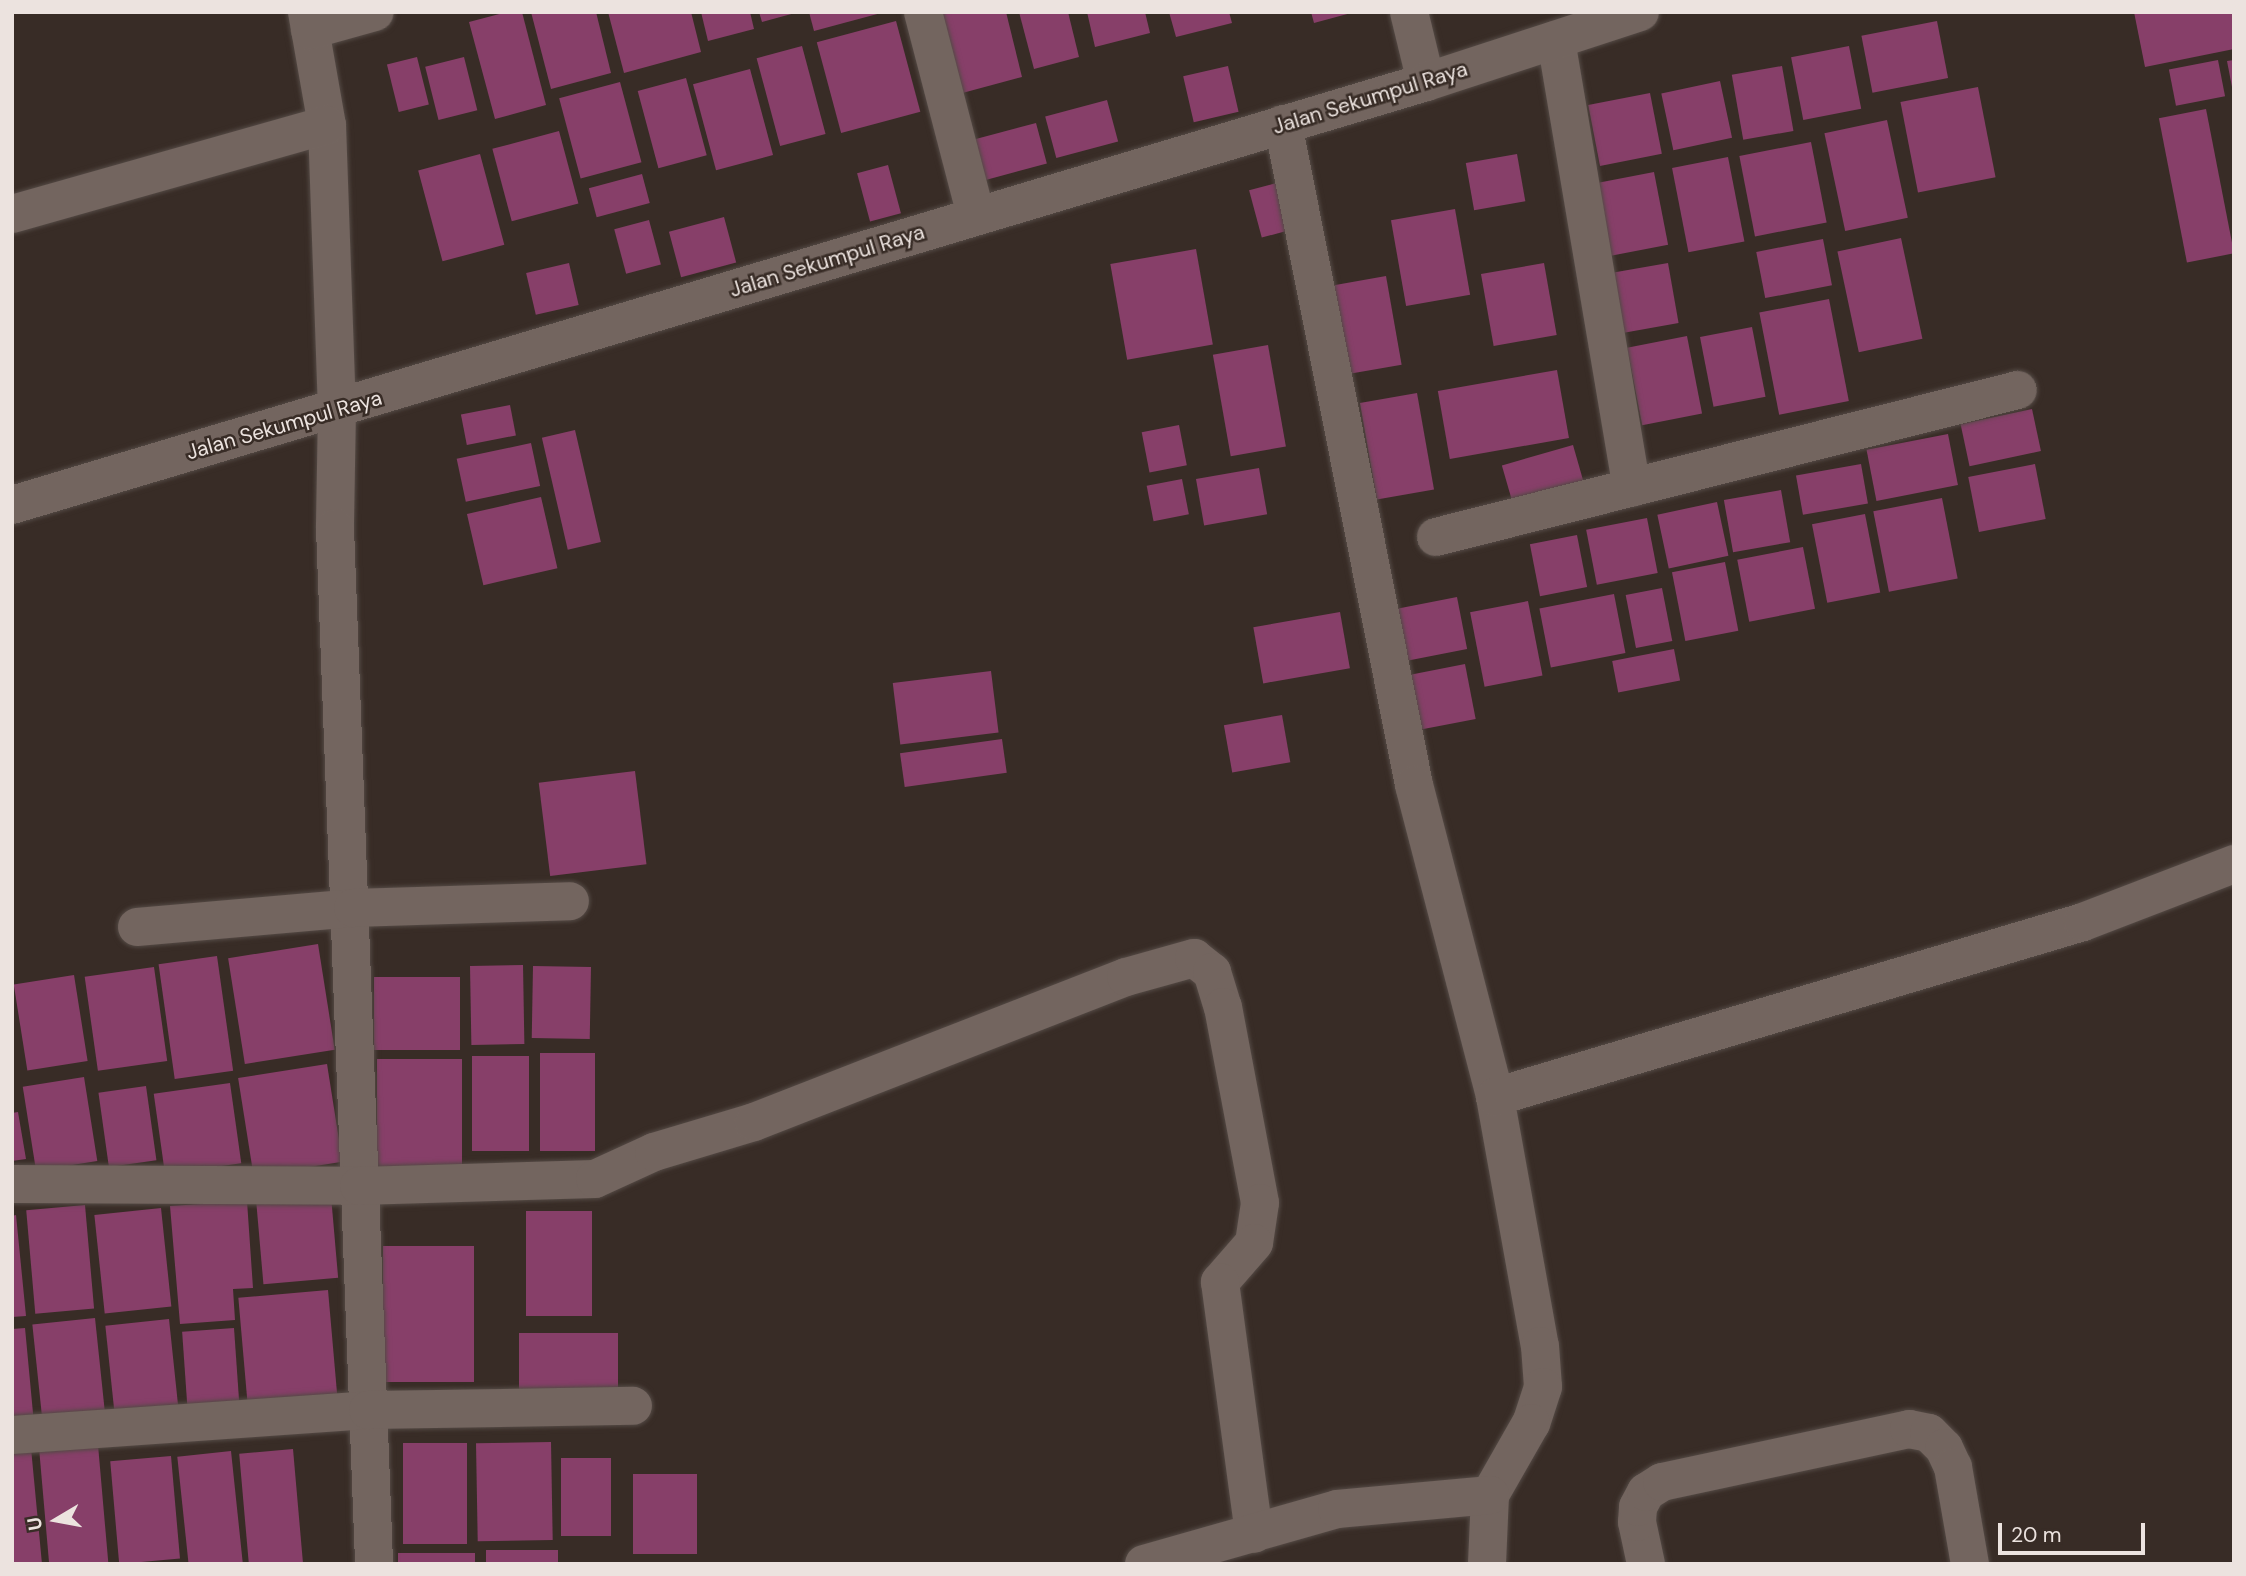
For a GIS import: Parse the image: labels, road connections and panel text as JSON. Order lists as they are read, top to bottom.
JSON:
{
  "streets": {
    "street": ["Jalan Sekumpul Raya"]
  },
  "scale_bar": "20 m",
  "north": "left"
}
